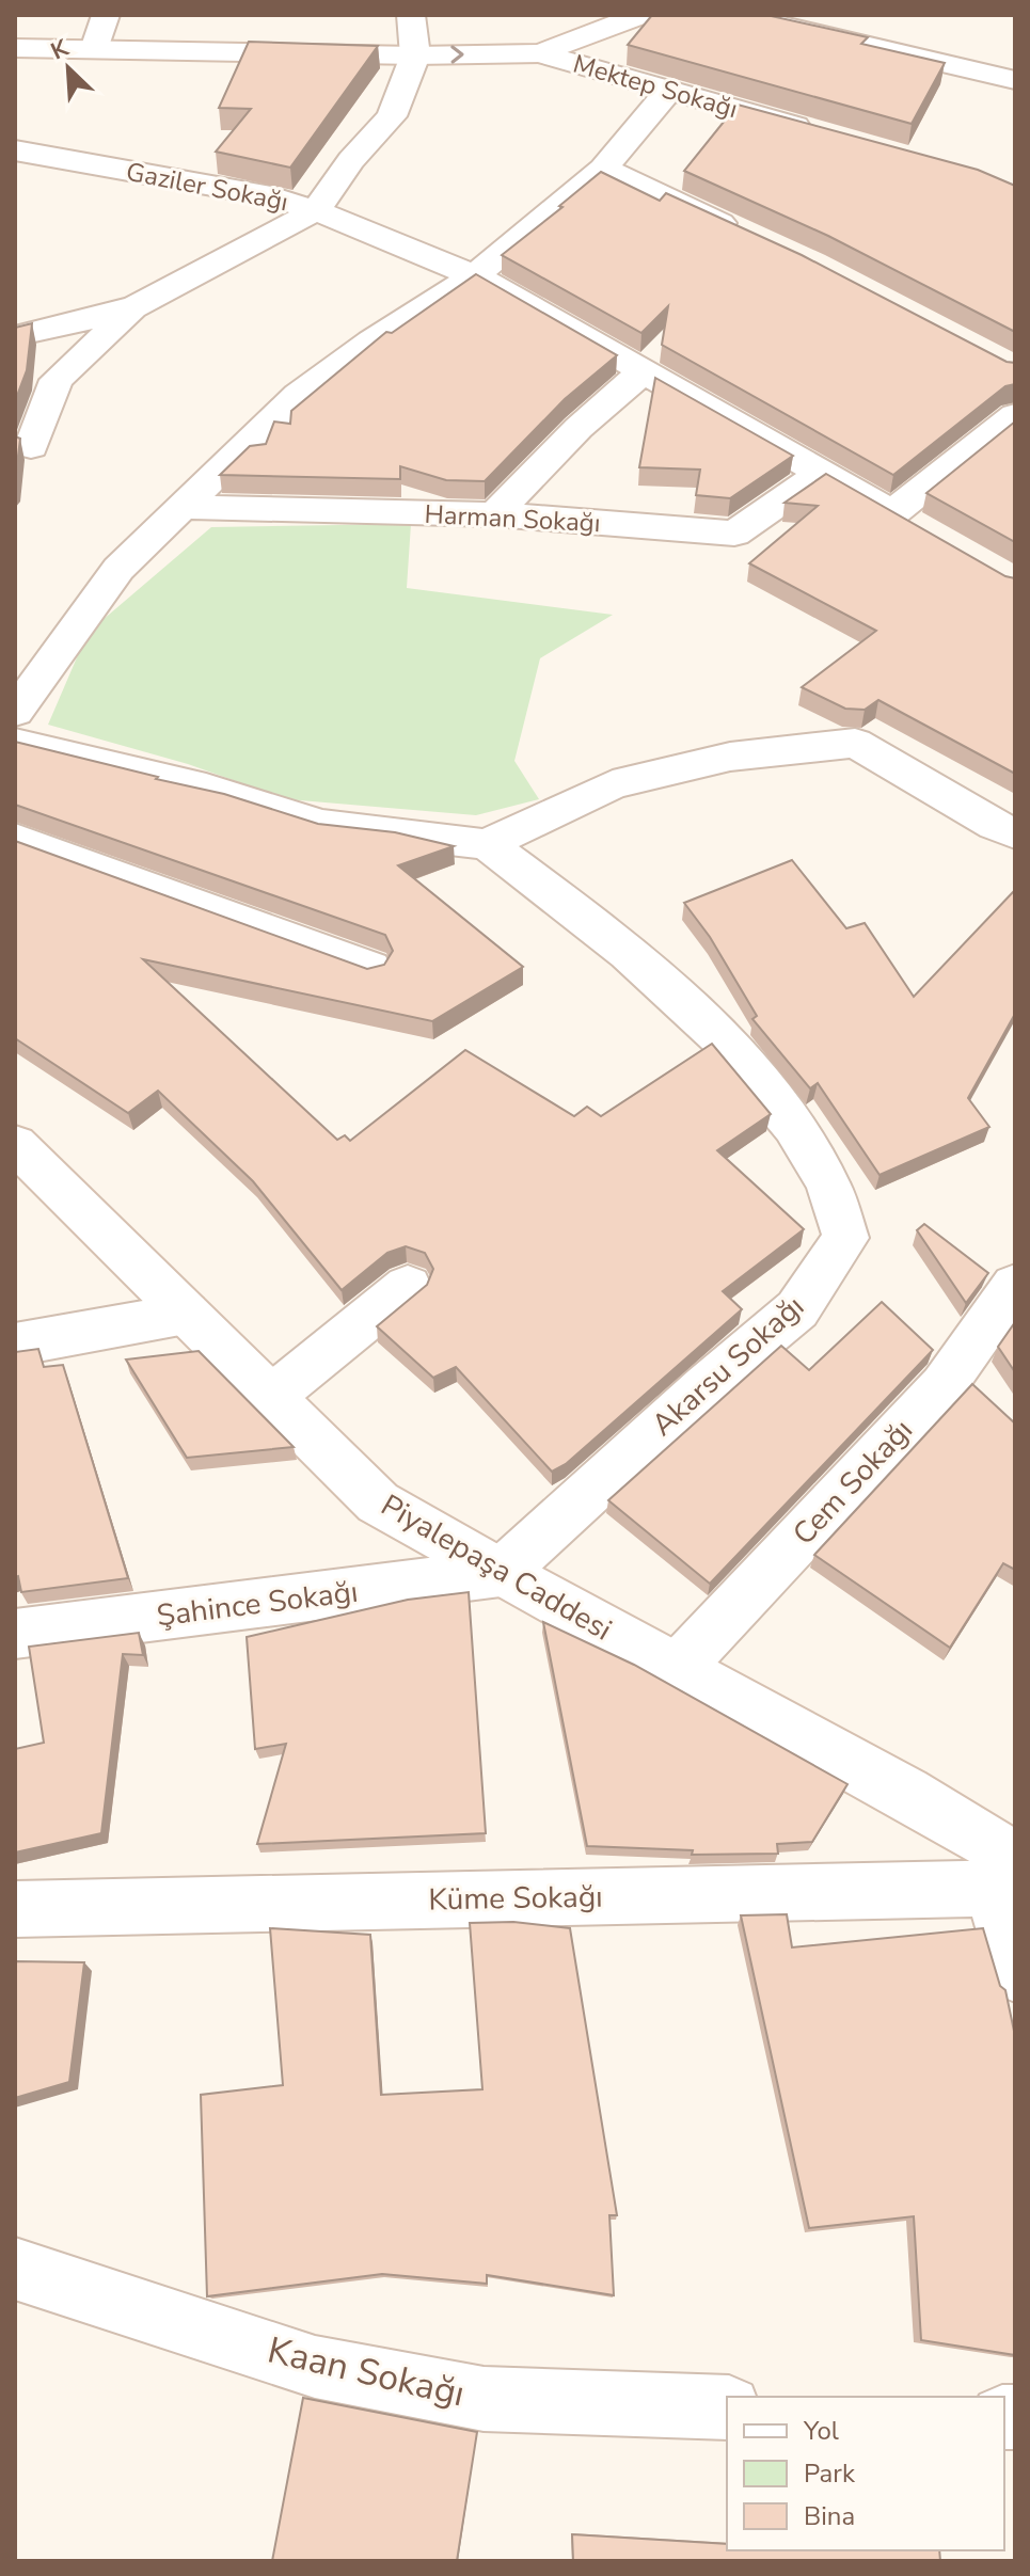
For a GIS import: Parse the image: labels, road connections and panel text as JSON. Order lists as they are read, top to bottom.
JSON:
{
  "streets": {
    "street": [
      "Mektep Sokağı",
      "Gaziler Sokağı",
      "Harman Sokağı",
      "Akarsu Sokağı",
      "Cem Sokağı",
      "Piyalepaşa Caddesi",
      "Şahince Sokağı",
      "Küme Sokağı",
      "Kaan Sokağı"
    ]
  },
  "crossings": [
    ["Akarsu Sokağı", "Piyalepaşa Caddesi"],
    ["Akarsu Sokağı", "Şahince Sokağı"],
    ["Cem Sokağı", "Piyalepaşa Caddesi"],
    ["Piyalepaşa Caddesi", "Şahince Sokağı"],
    ["Piyalepaşa Caddesi", "Küme Sokağı"]
  ],
  "legend": ["Yol", "Park", "Bina"],
  "north": "top left"
}
